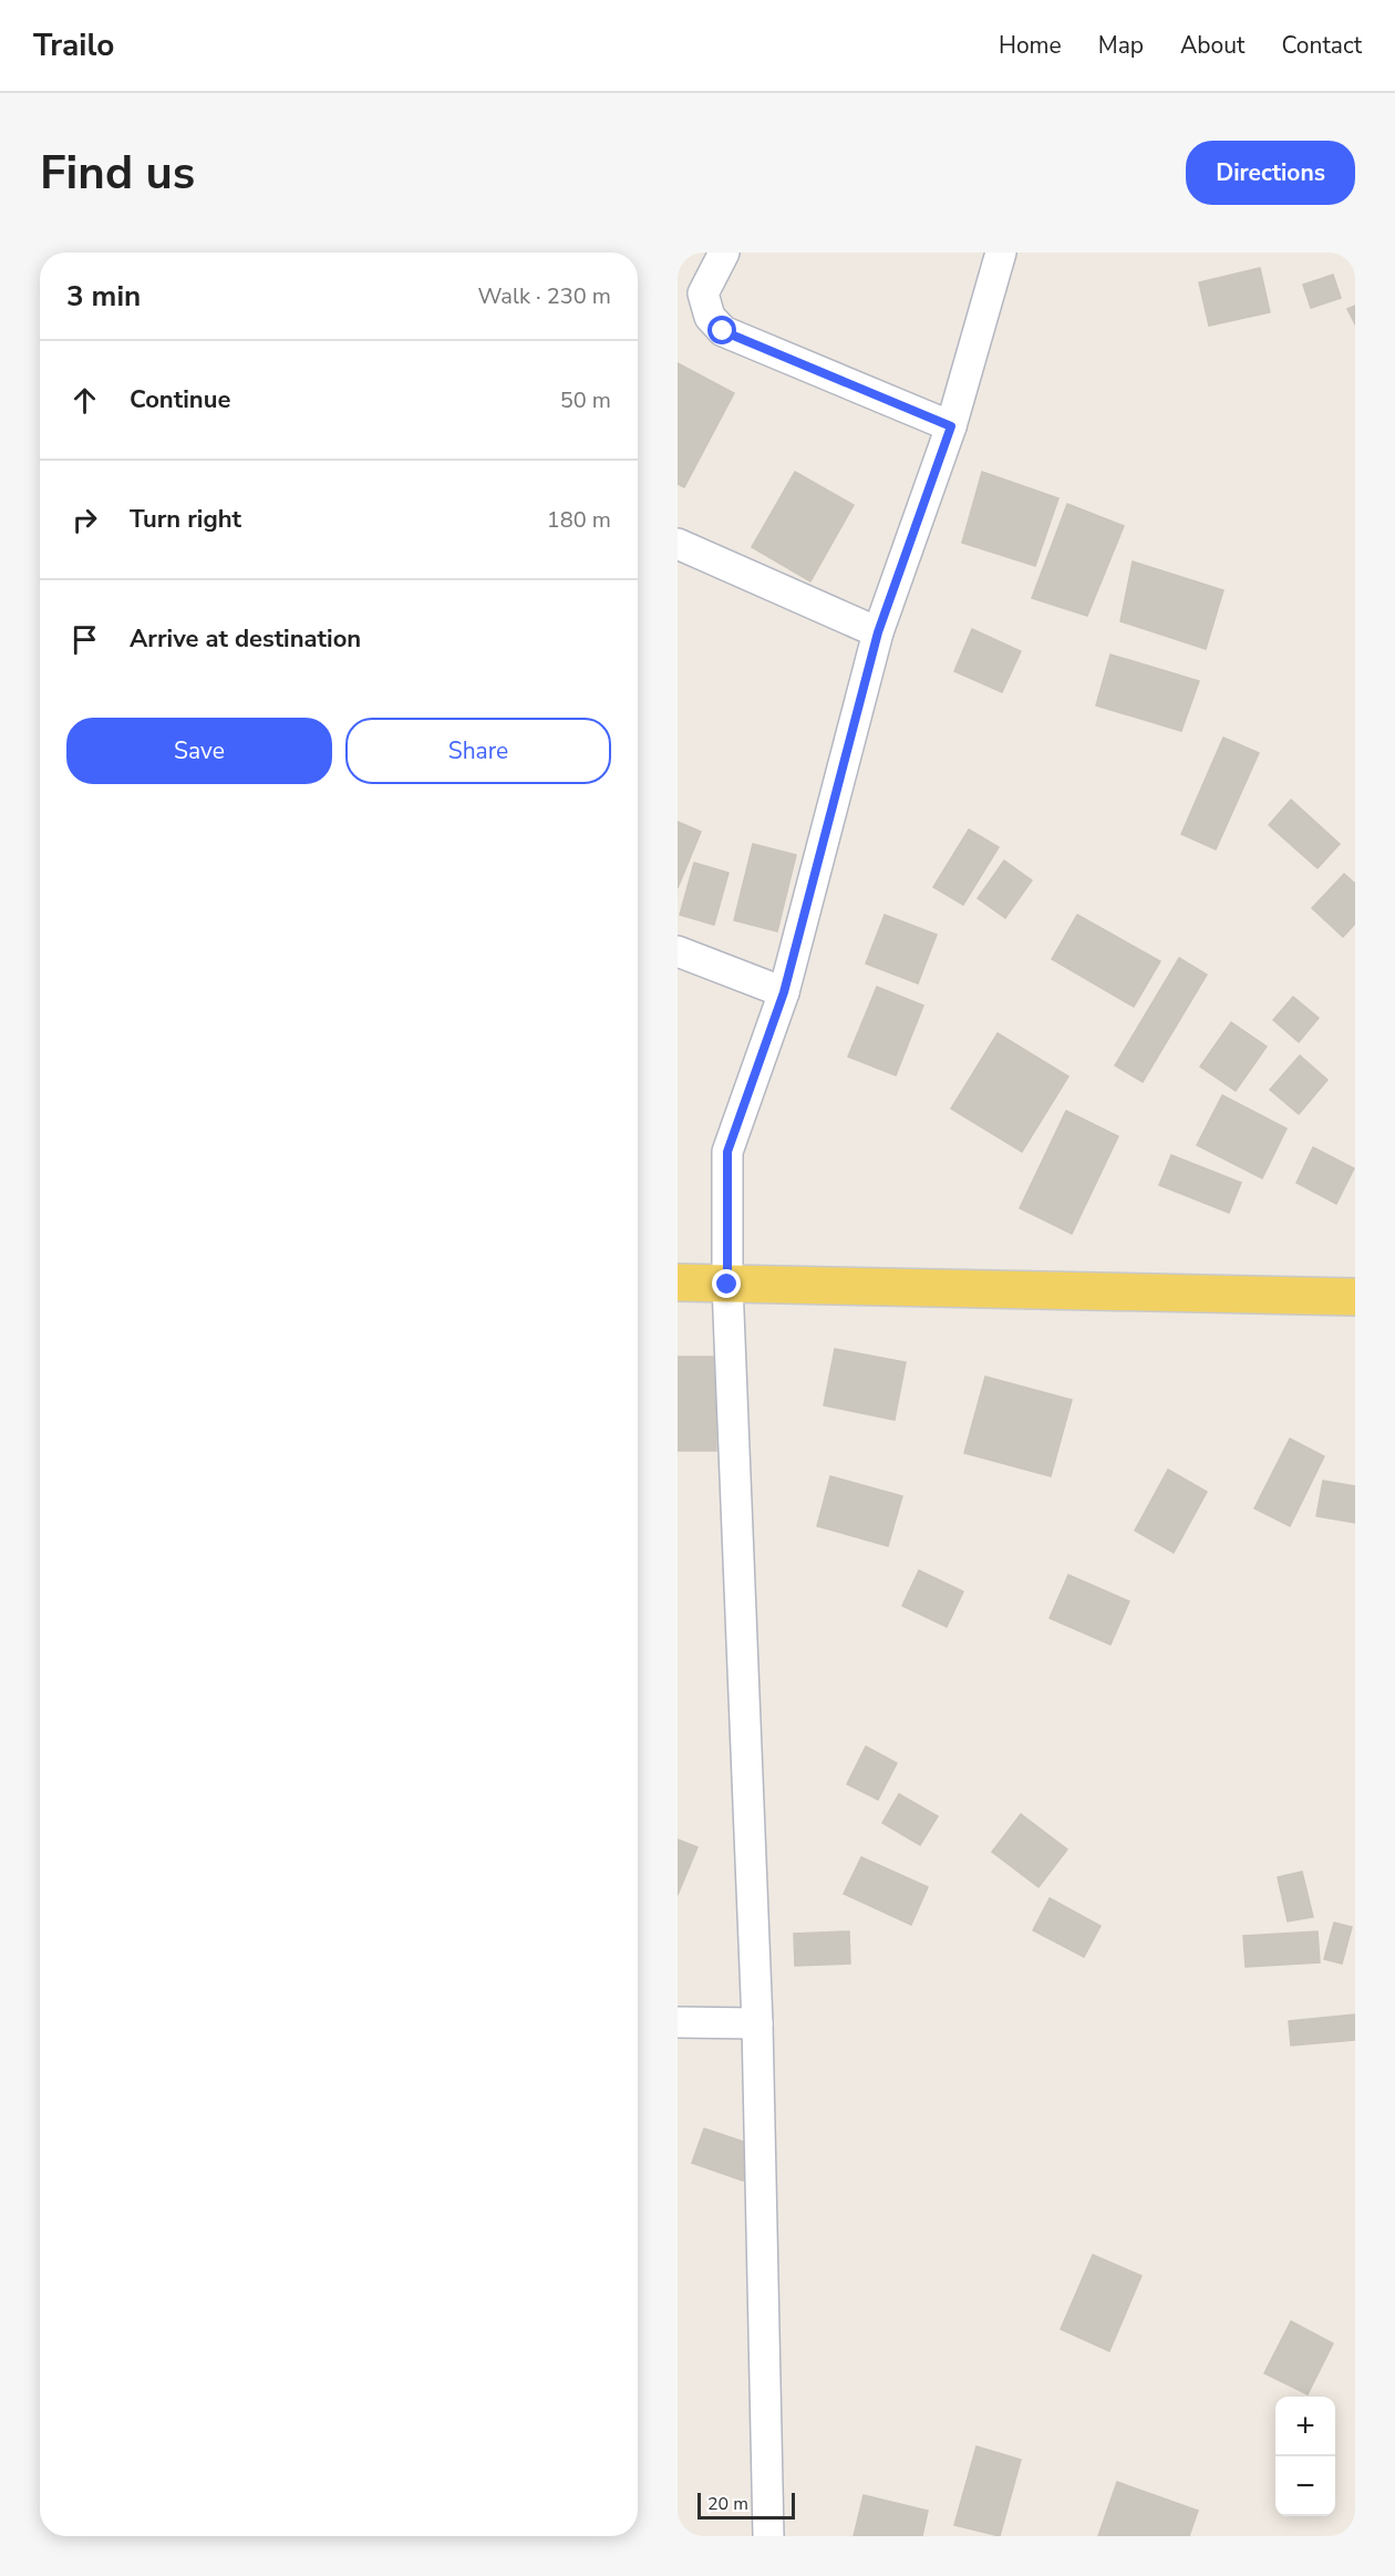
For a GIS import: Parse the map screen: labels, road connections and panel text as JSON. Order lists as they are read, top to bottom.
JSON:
{
  "scale_bar": "20 m",
  "page": {
    "header": "Trailo",
    "nav": [
      "Home",
      "Map",
      "About",
      "Contact"
    ],
    "buttons": [
      "Directions",
      ["Save", "Share"]
    ],
    "title": "Find us",
    "heading": ["3 min", "Walk · 230 m"],
    "list": [
      ["Continue", "50 m"],
      ["Turn right", "180 m"],
      "Arrive at destination"
    ],
    "map_buttons": ["+", "−"],
    "scale": "20 m"
  }
}
